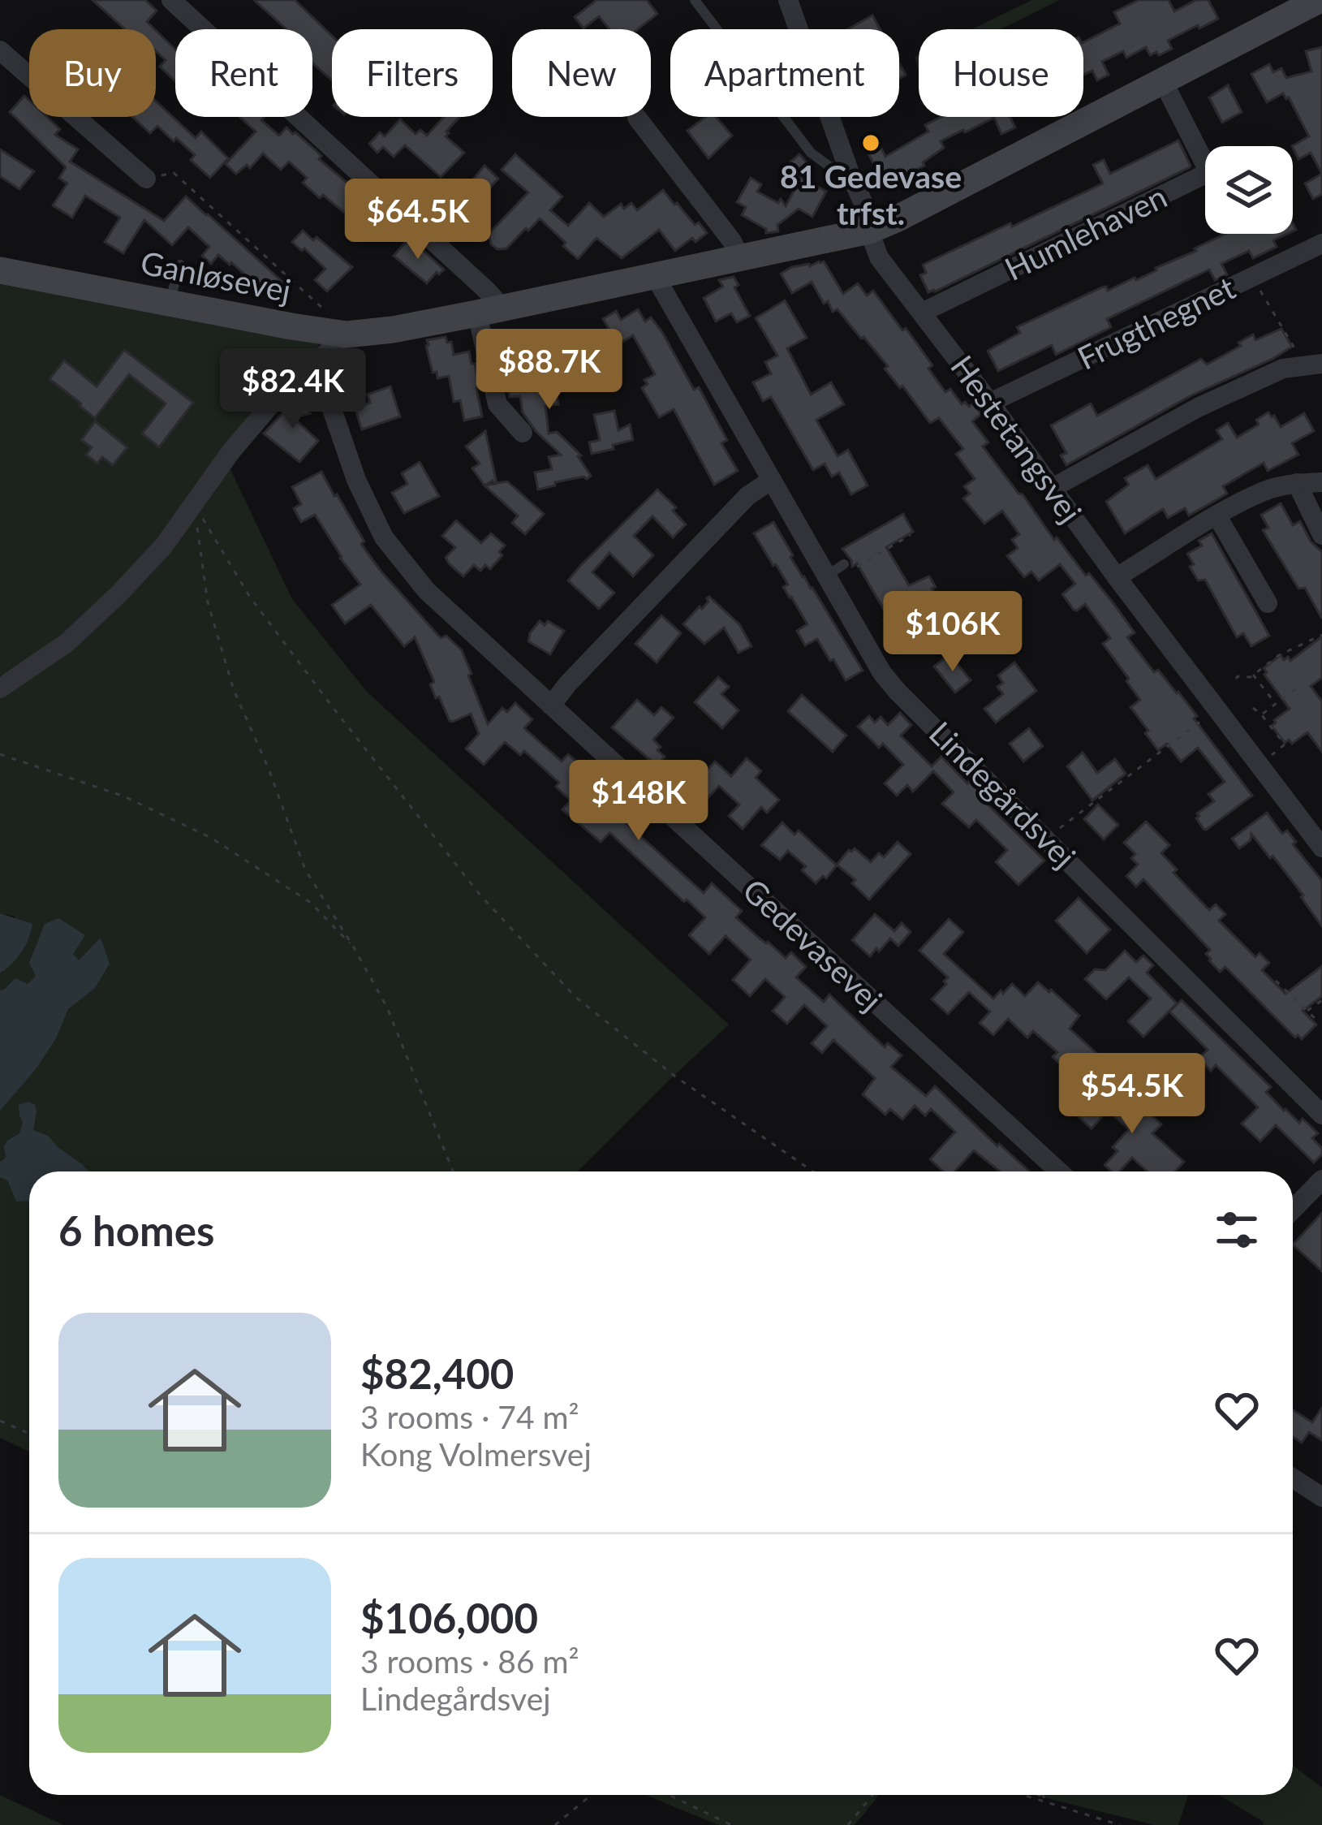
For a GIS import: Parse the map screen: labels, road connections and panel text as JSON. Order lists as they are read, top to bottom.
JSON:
{
  "streets": {
    "street": [
      "Humlehaven",
      "Ganløsevej",
      "Frugthegnet",
      "Hestetangsvej",
      "Lindegårdsvej",
      "Gedevasevej"
    ]
  },
  "crossings": [
    ["Humlehaven", "Ganløsevej"],
    ["Humlehaven", "Hestetangsvej"],
    ["Ganløsevej", "Hestetangsvej"],
    ["Ganløsevej", "Lindegårdsvej"],
    ["Frugthegnet", "Hestetangsvej"]
  ],
  "places": ["81 Gedevase trfst."],
  "page": {
    "chip": [
      "Buy",
      "Rent",
      "Filters",
      "New",
      "Apartment",
      "House"
    ],
    "price": [
      "$64.5K",
      "$88.7K",
      "$82.4K",
      "$106K",
      "$148K",
      "$54.5K"
    ],
    "heading": "6 homes",
    "list": [
      {
        "name": "$82,400",
        "note": "3 rooms · 74 m² · Kong Volmersvej"
      },
      {
        "name": "$106,000",
        "note": "3 rooms · 86 m² · Lindegårdsvej"
      }
    ]
  }
}
